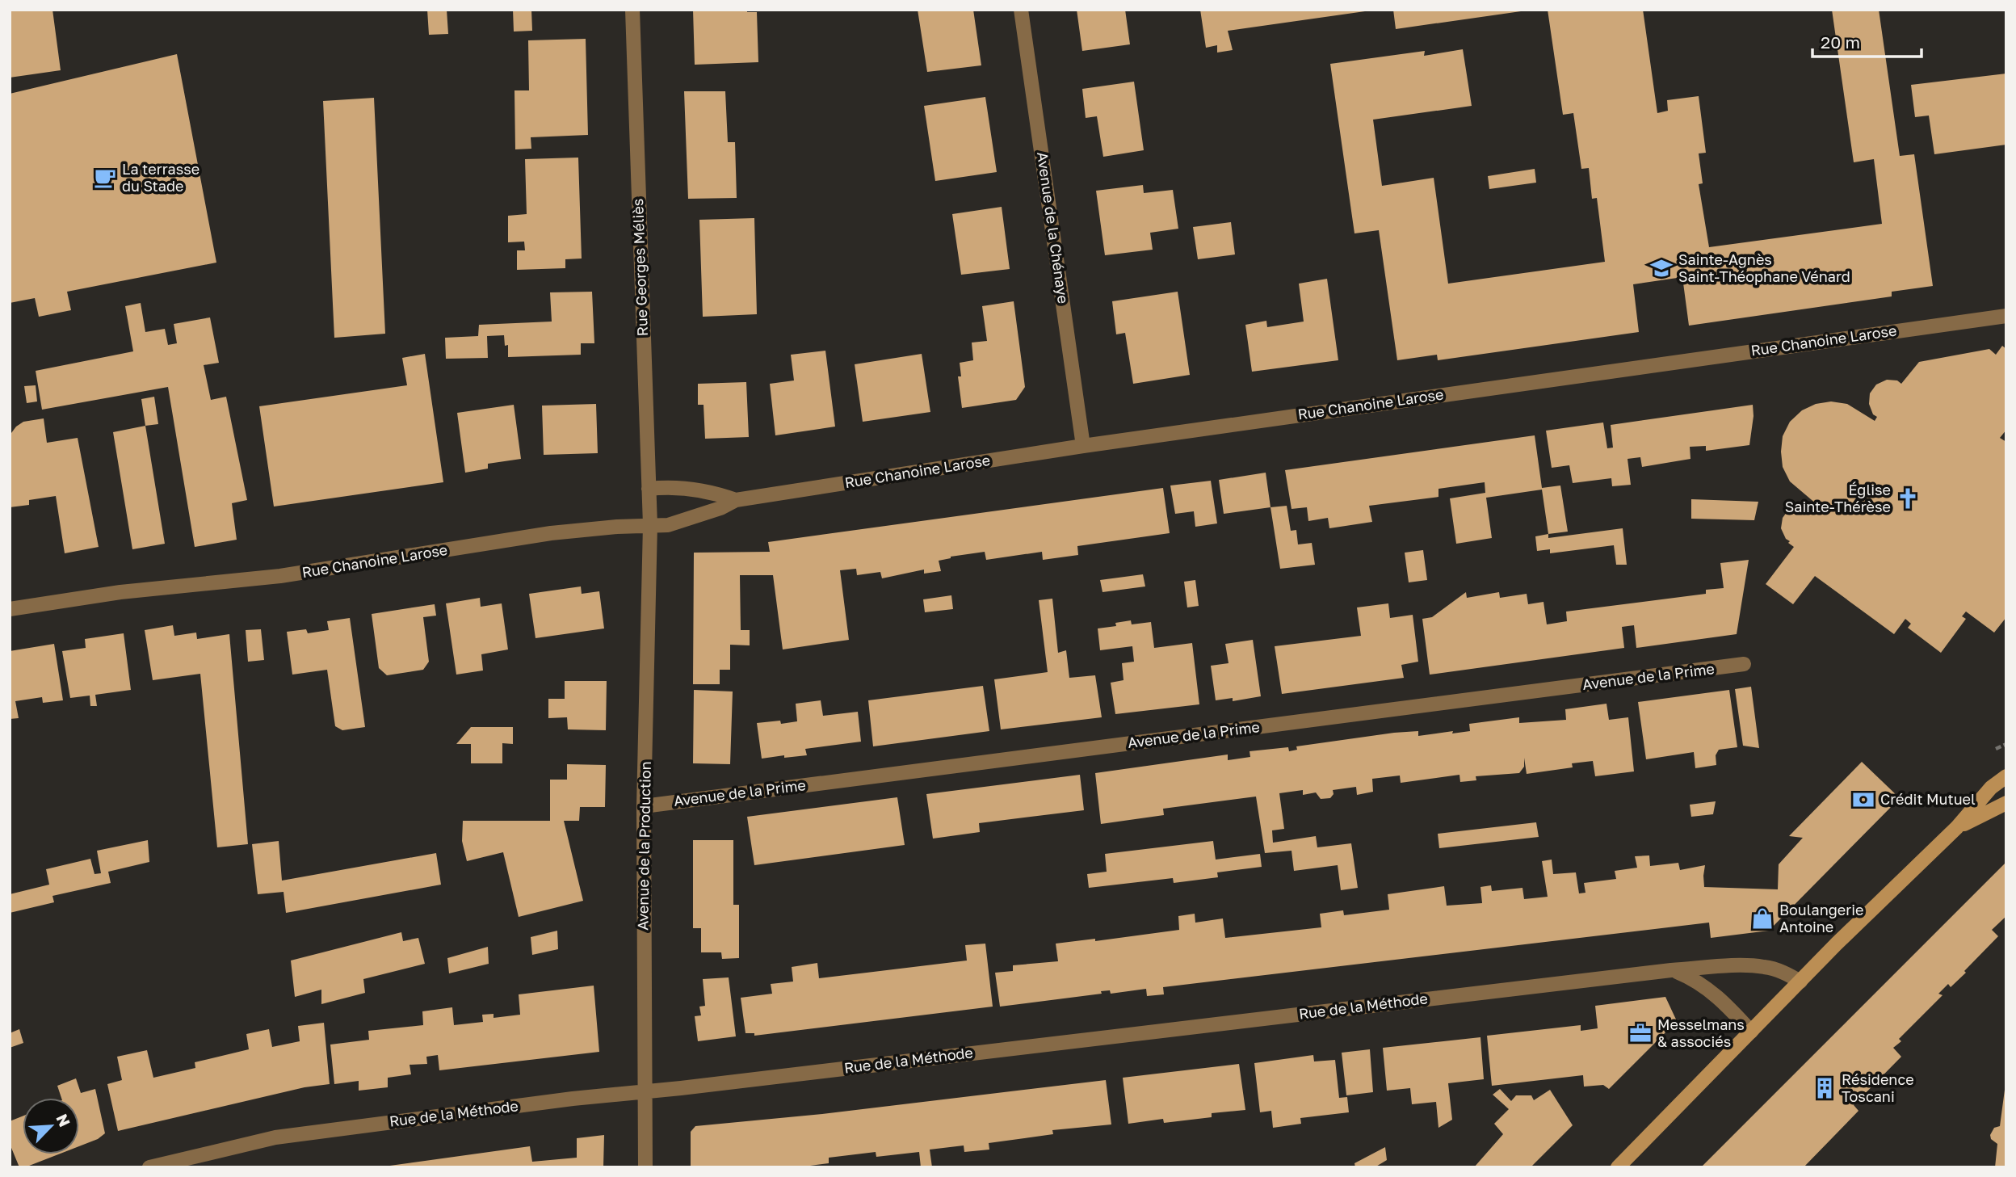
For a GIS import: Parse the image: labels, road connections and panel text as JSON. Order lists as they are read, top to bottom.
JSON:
{
  "streets": {
    "street": [
      "Avenue de la Chénaye",
      "Rue Georges Méliès",
      "Rue Chanoine Larose",
      "Avenue de la Prime",
      "Avenue de la Production",
      "Rue de la Méthode"
    ]
  },
  "crossings": [
    ["Avenue de la Chénaye", "Rue Chanoine Larose"],
    ["Rue Georges Méliès", "Rue Chanoine Larose"],
    ["Rue Georges Méliès", "Avenue de la Production"],
    ["Rue Chanoine Larose", "Avenue de la Production"],
    ["Avenue de la Prime", "Avenue de la Production"],
    ["Avenue de la Production", "Rue de la Méthode"]
  ],
  "places": {
    "cafe": ["La terrasse du Stade"],
    "school or university": ["Sainte-Agnès Saint-Théophane Vénard"],
    "church": ["Église Sainte-Thérèse"],
    "bank": ["Crédit Mutuel"],
    "shop": ["Boulangerie Antoine"],
    "office": ["Messelmans & associés"],
    "building": ["Résidence Toscani"]
  },
  "scale_bar": "20 m",
  "north": "top right"
}
